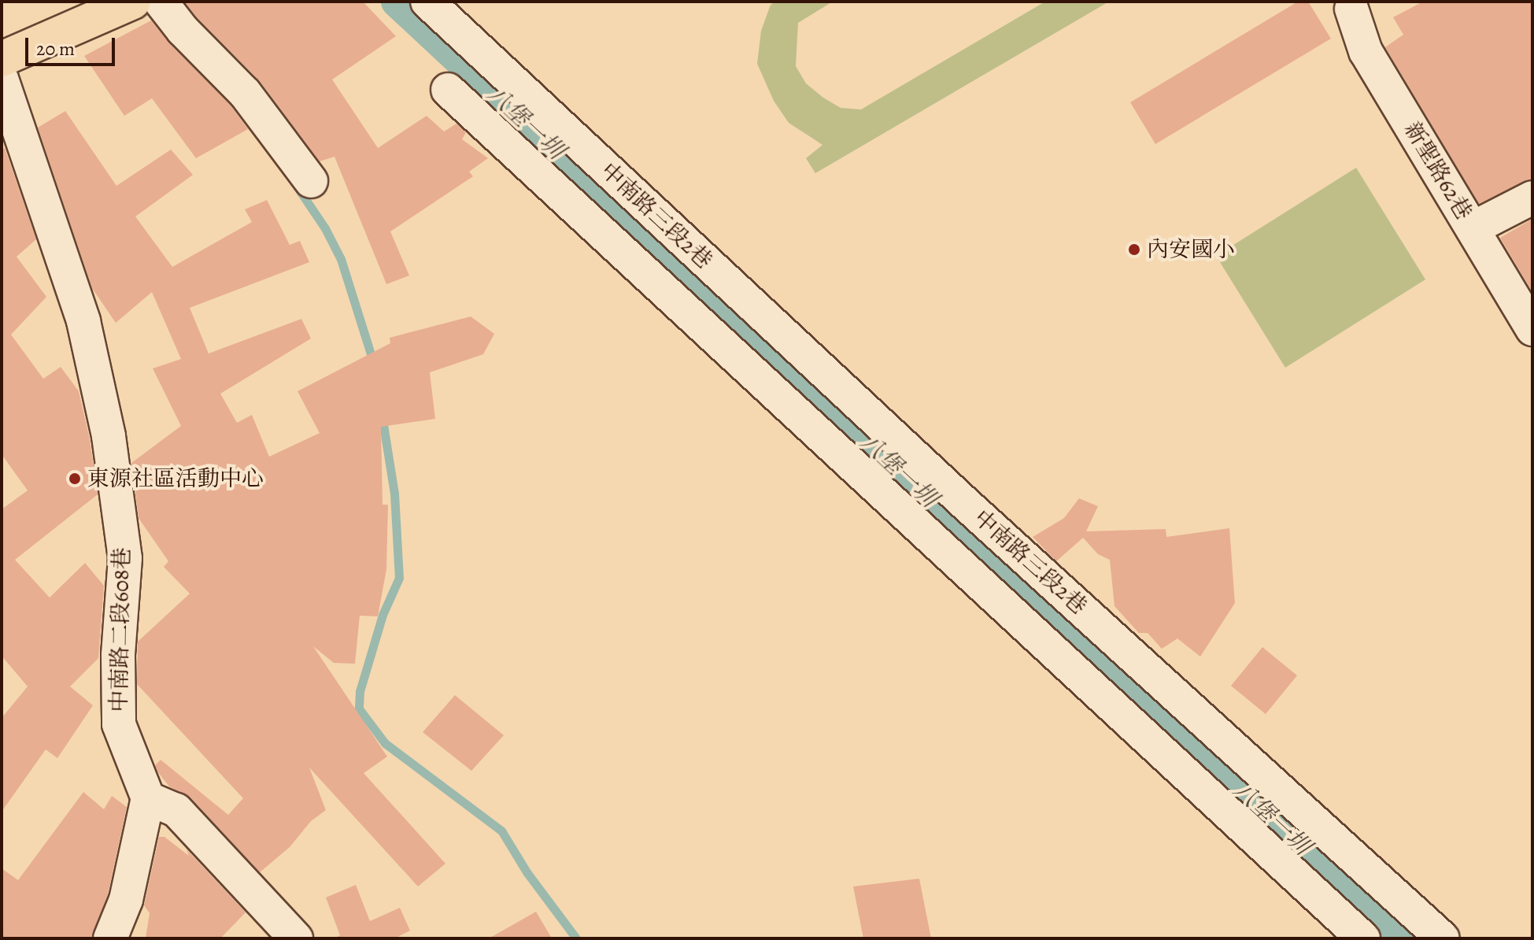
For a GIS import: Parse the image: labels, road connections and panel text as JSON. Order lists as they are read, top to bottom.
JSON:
{
  "streets": {
    "lane": ["新聖路62巷", "中南路三段2巷", "中南路二段608巷"]
  },
  "water": ["八堡一圳"],
  "places": ["內安國小", "東源社區活動中心"],
  "scale_bar": "20 m"
}
